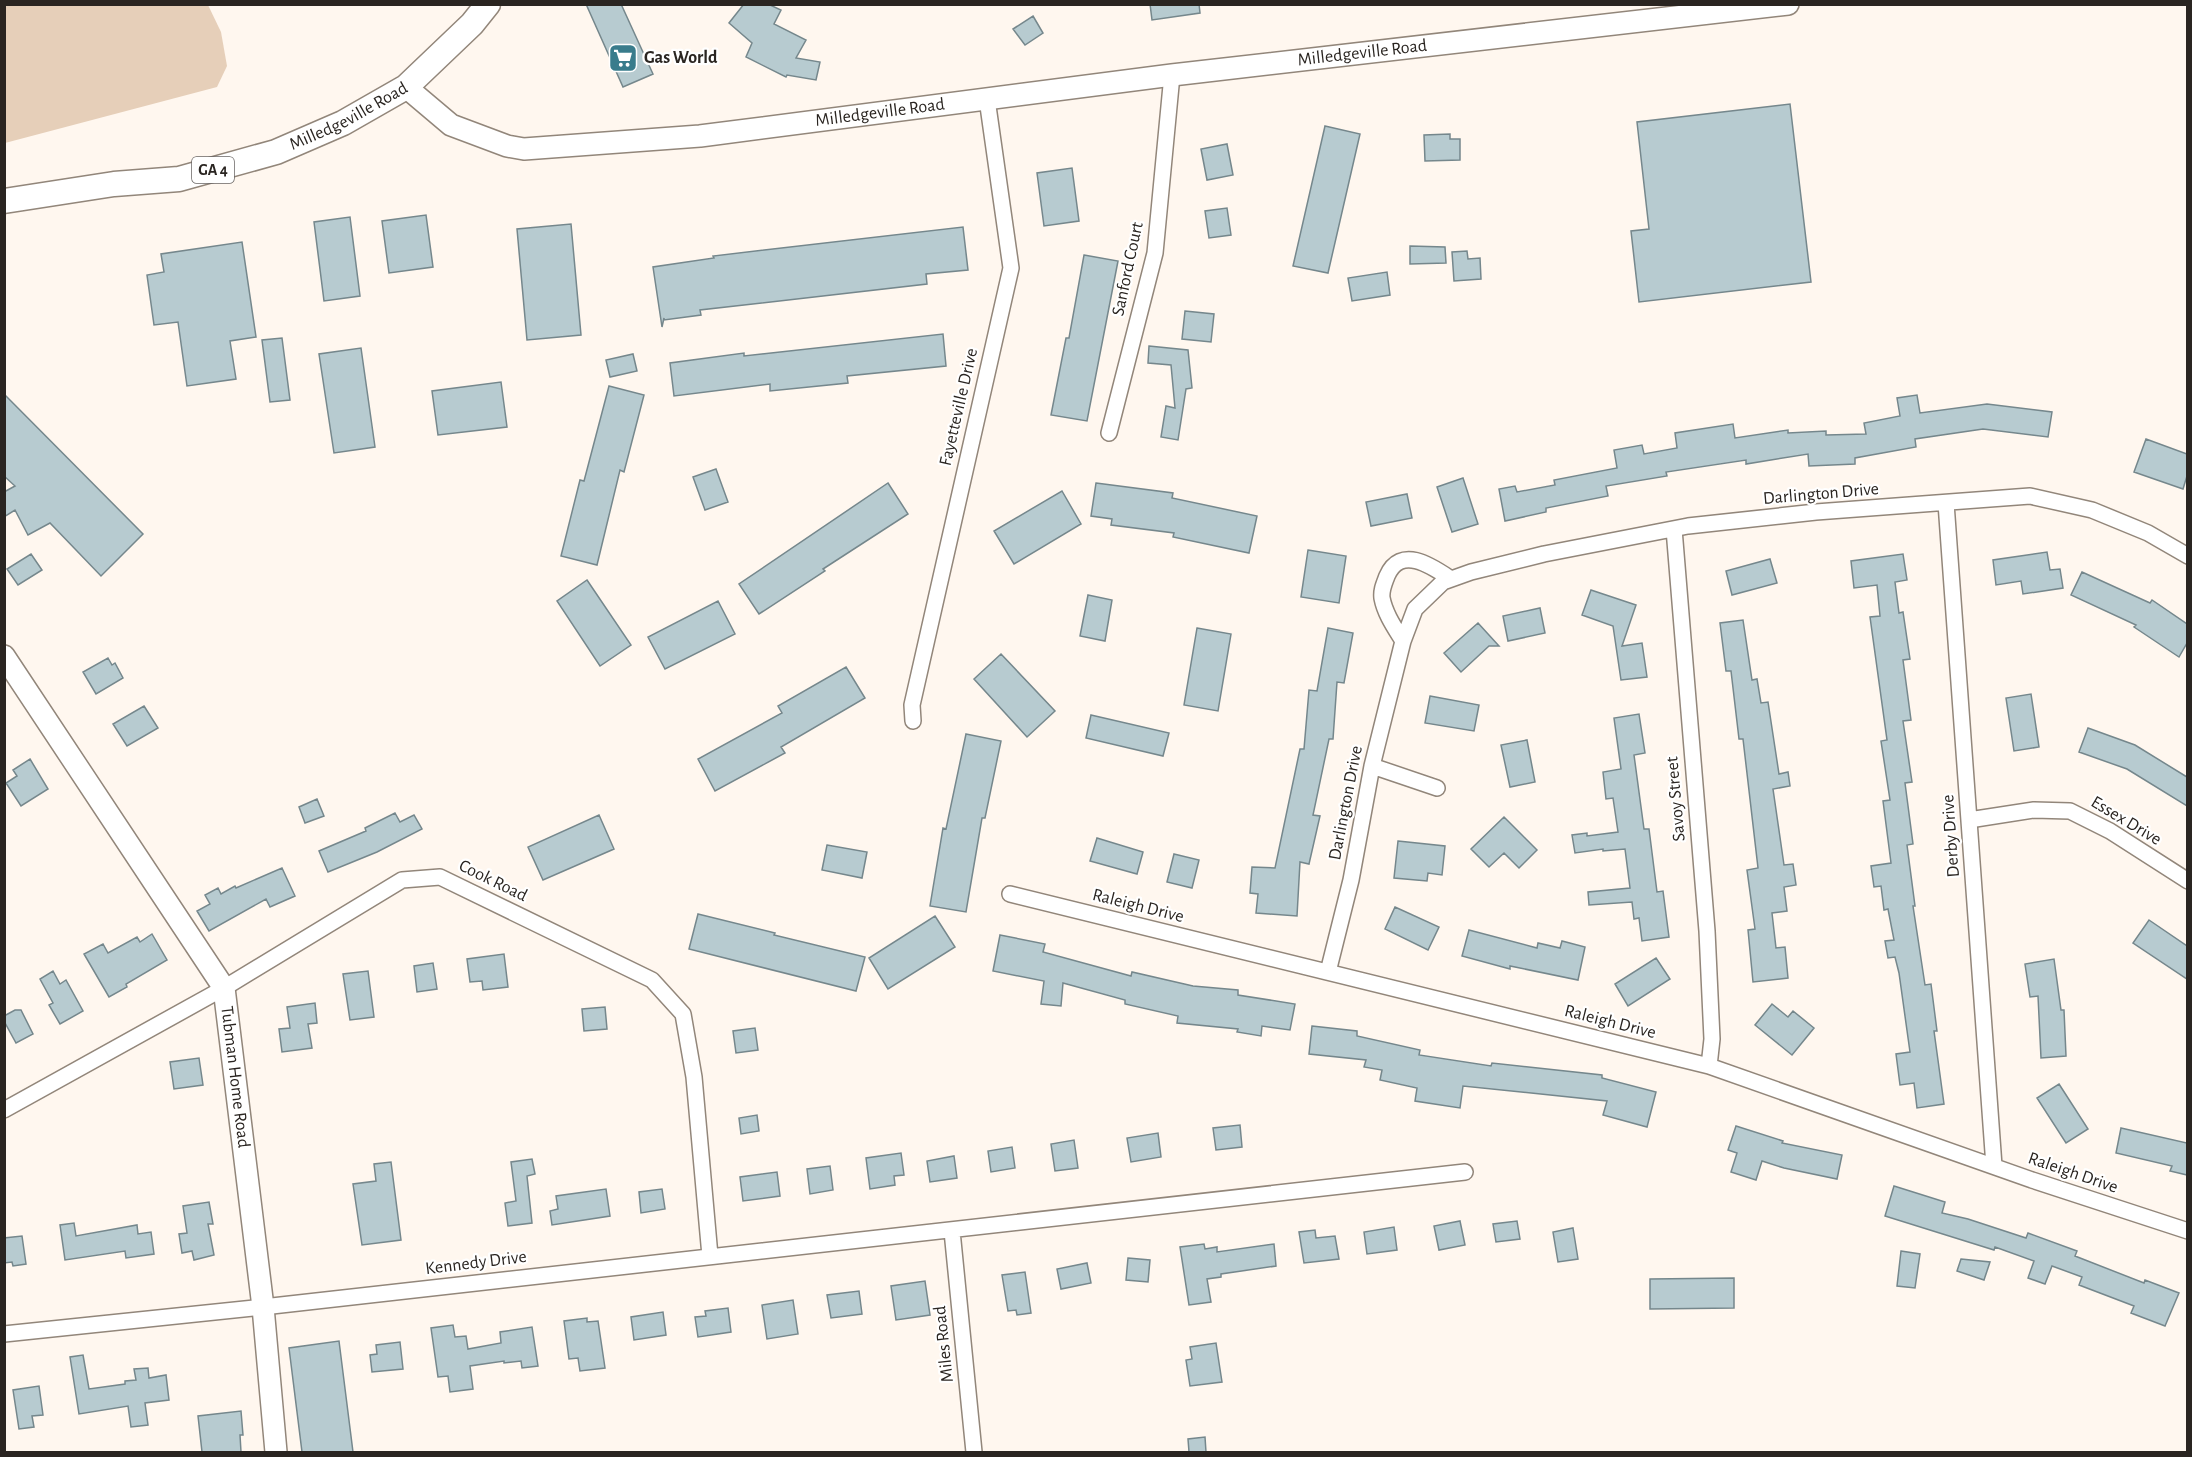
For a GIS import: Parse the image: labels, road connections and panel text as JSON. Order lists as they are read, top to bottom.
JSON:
{
  "streets": {
    "main road": ["Milledgeville Road", "GA 4"],
    "street": [
      "Sanford Court",
      "Fayetteville Drive",
      "Darlington Drive",
      "Savoy Street",
      "Essex Drive",
      "Derby Drive",
      "Cook Road",
      "Raleigh Drive",
      "Tubman Home Road",
      "Kennedy Drive",
      "Miles Road"
    ]
  },
  "crossings": [
    ["Milledgeville Road", "GA 4"],
    ["Milledgeville Road", "Sanford Court"],
    ["Milledgeville Road", "Fayetteville Drive"],
    ["Darlington Drive", "Savoy Street"],
    ["Darlington Drive", "Derby Drive"],
    ["Darlington Drive", "Raleigh Drive"],
    ["Savoy Street", "Raleigh Drive"],
    ["Essex Drive", "Derby Drive"],
    ["Derby Drive", "Raleigh Drive"],
    ["Cook Road", "Tubman Home Road"],
    ["Cook Road", "Kennedy Drive"],
    ["Tubman Home Road", "Kennedy Drive"],
    ["Kennedy Drive", "Miles Road"]
  ],
  "places": {
    "supermarket": ["Gas World"]
  }
}
